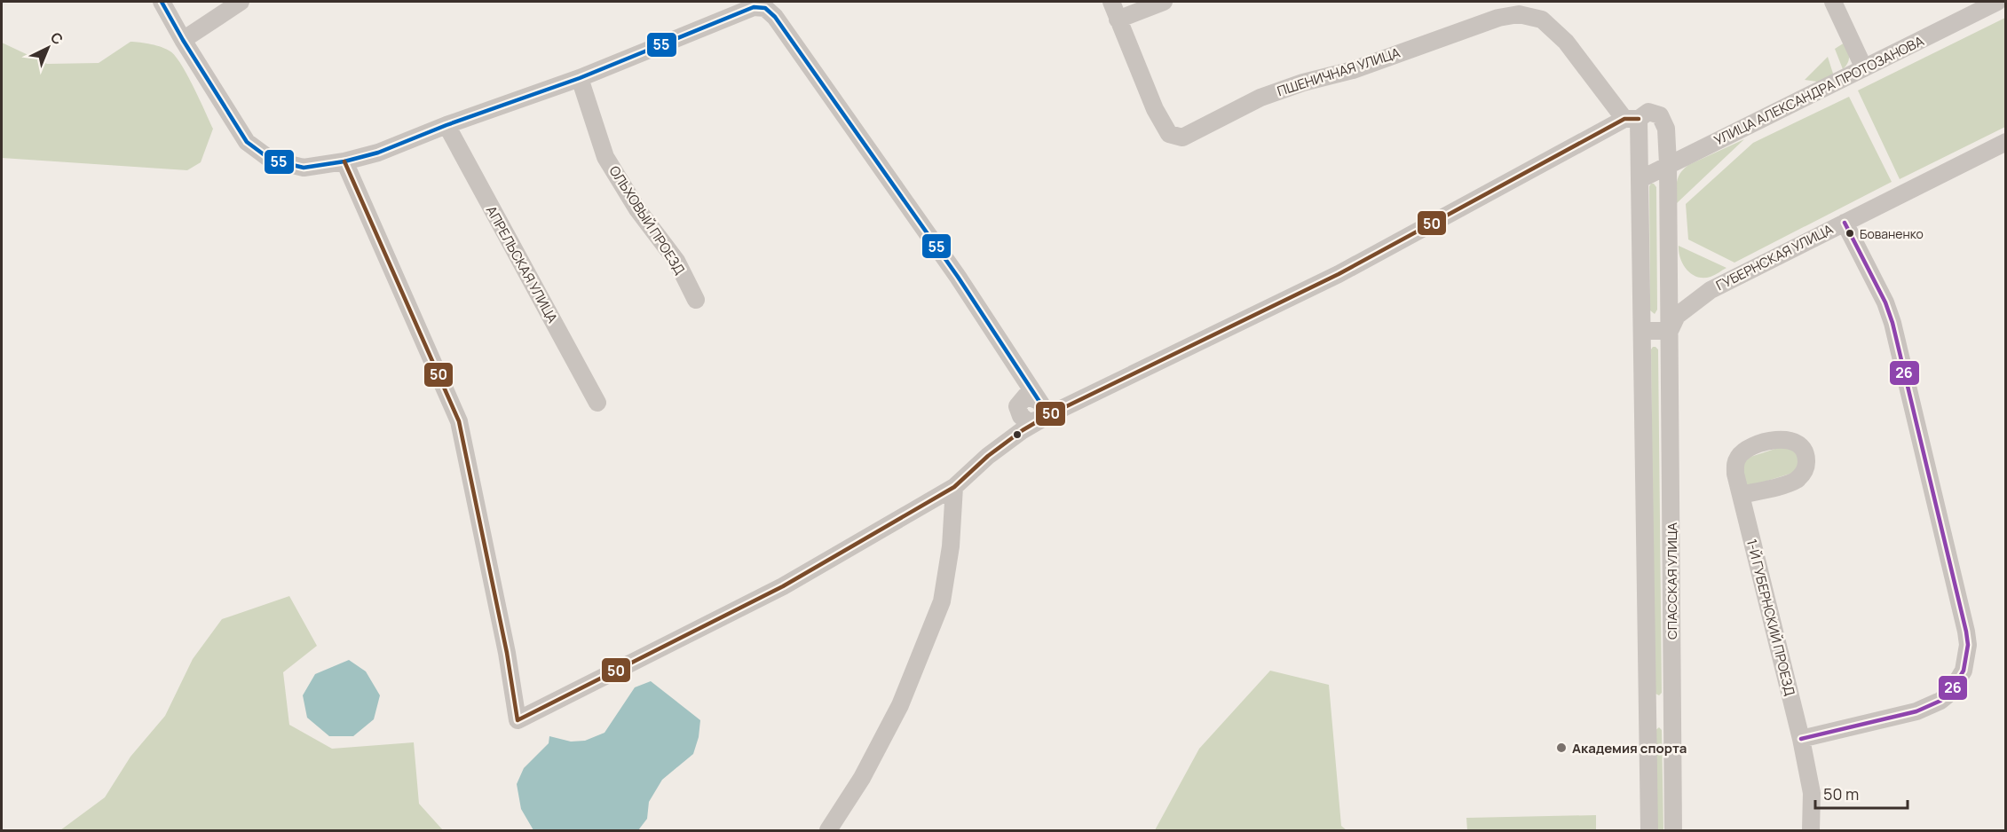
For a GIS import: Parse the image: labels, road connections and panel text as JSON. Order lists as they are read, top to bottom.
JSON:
{
  "streets": {
    "street": [
      "ПШЕНИЧНАЯ УЛИЦА",
      "УЛИЦА АЛЕКСАНДРА ПРОТОЗАНОВА",
      "ОЛЬХОВЫЙ ПРОЕЗД",
      "ГУБЕРНСКАЯ УЛИЦА",
      "АПРЕЛЬСКАЯ УЛИЦА",
      "СПАССКАЯ УЛИЦА",
      "1-Й ГУБЕРНСКИЙ ПРОЕЗД"
    ]
  },
  "crossings": [
    ["ПШЕНИЧНАЯ УЛИЦА", "СПАССКАЯ УЛИЦА"],
    ["УЛИЦА АЛЕКСАНДРА ПРОТОЗАНОВА", "СПАССКАЯ УЛИЦА"],
    ["ГУБЕРНСКАЯ УЛИЦА", "СПАССКАЯ УЛИЦА"]
  ],
  "places": ["Бованенко", "Академия спорта"],
  "lines": ["transit line 55", "transit line 50", "transit line 26"],
  "scale_bar": "50 m",
  "north": "top right"
}
